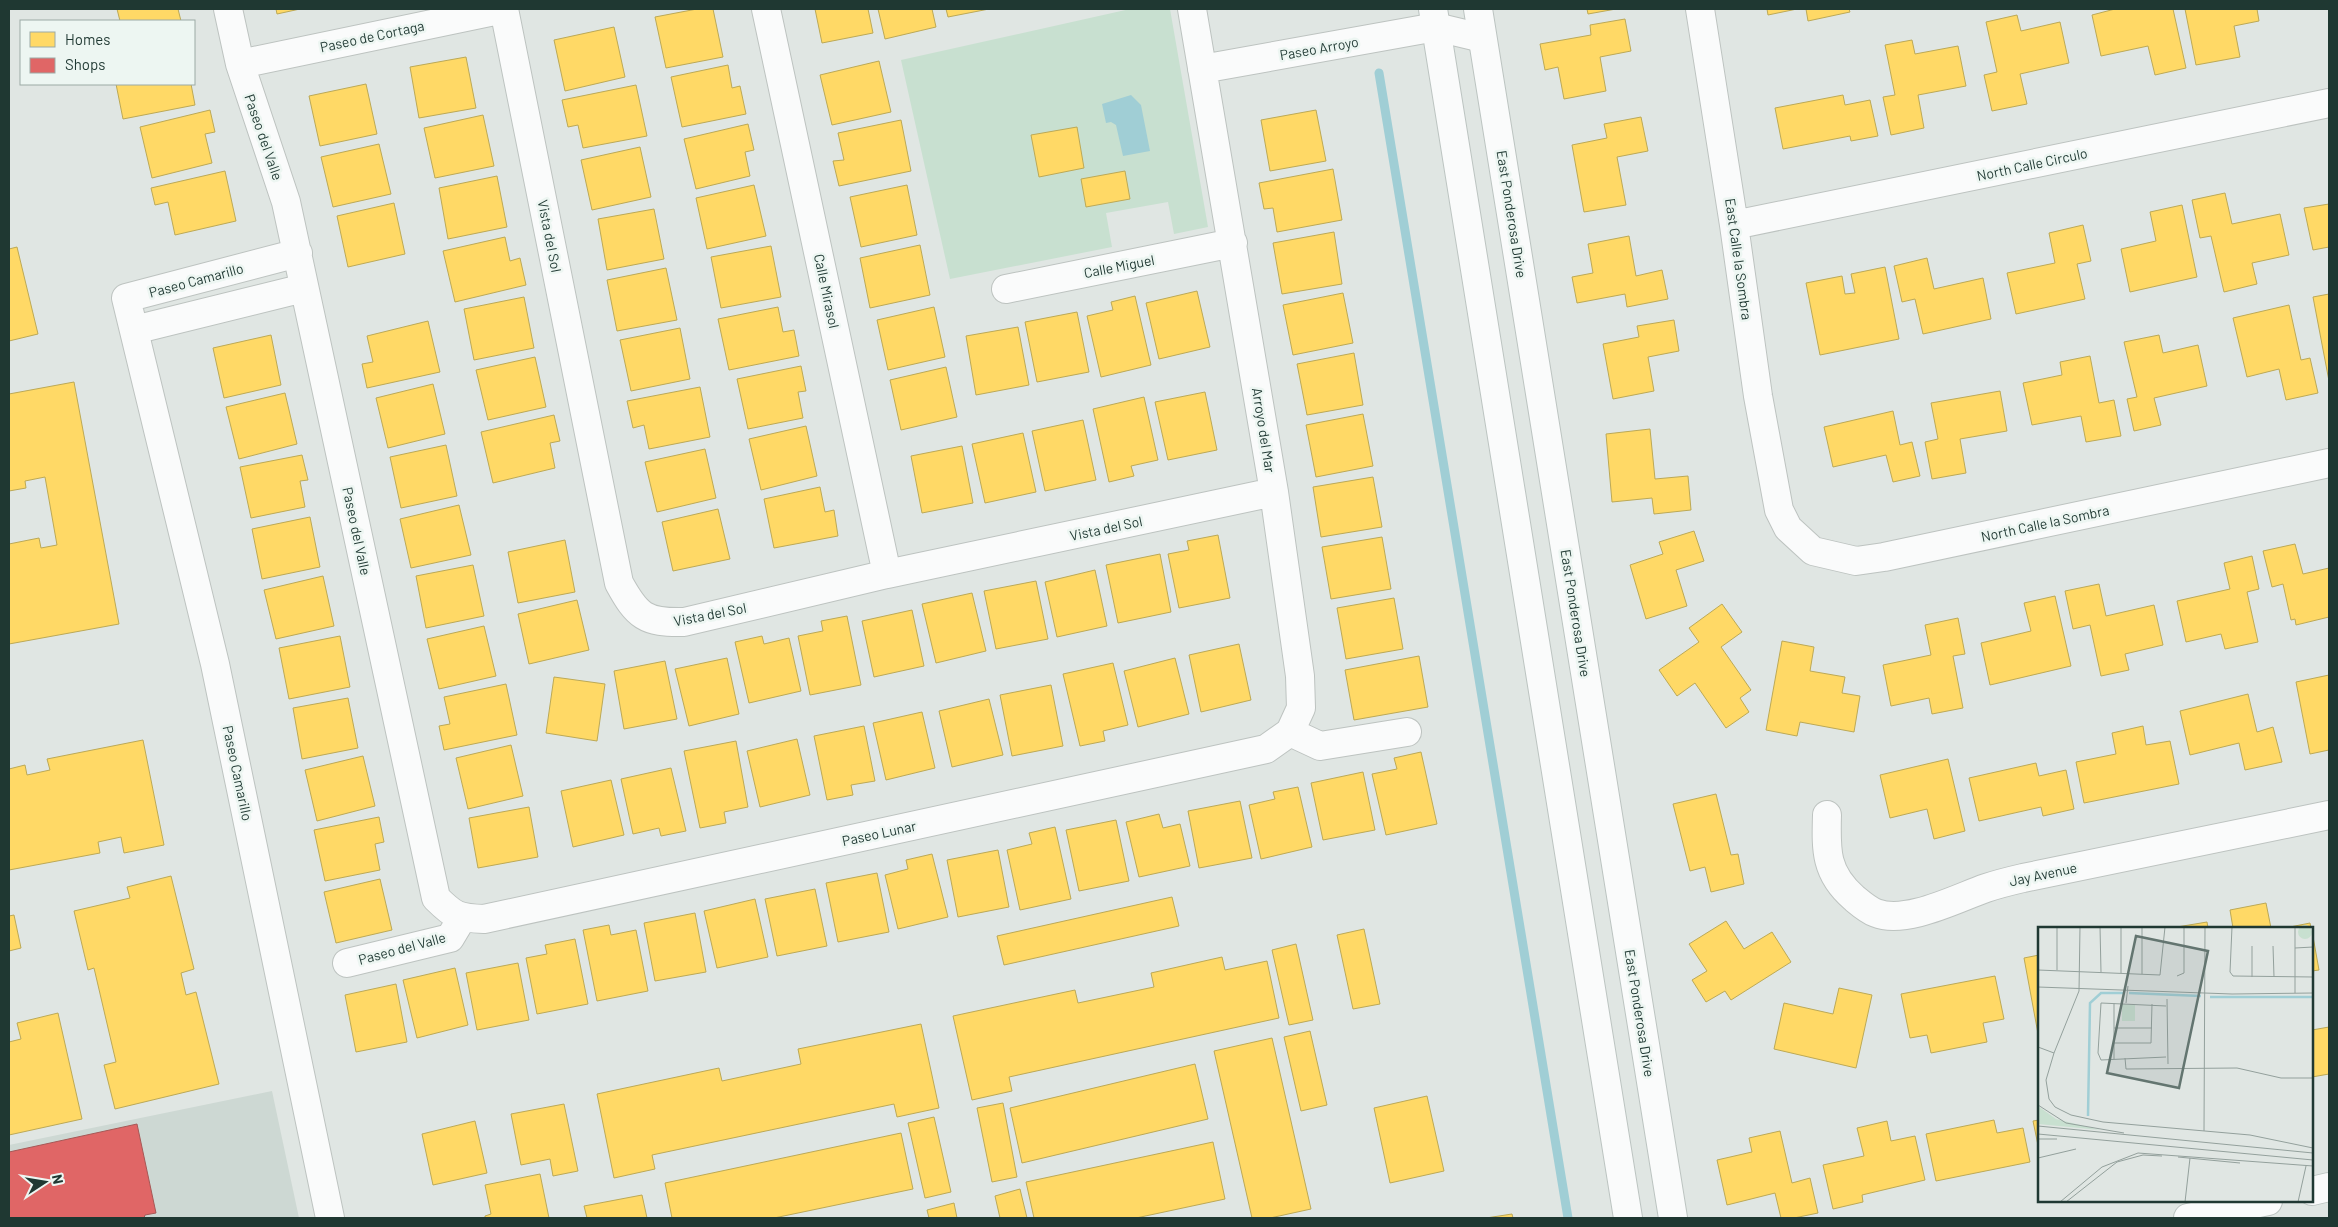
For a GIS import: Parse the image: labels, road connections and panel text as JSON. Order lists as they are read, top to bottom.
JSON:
{
  "streets": {
    "street": [
      "Paseo de Cortaga",
      "Paseo Arroyo",
      "Paseo del Valle",
      "North Calle Circulo",
      "East Ponderosa Drive",
      "Vista del Sol",
      "East Calle la Sombra",
      "Calle Miguel",
      "Paseo Camarillo",
      "Calle Mirasol",
      "Arroyo del Mar",
      "North Calle la Sombra",
      "Paseo Lunar",
      "Jay Avenue"
    ]
  },
  "crossings": [
    ["Paseo de Cortaga", "Paseo del Valle"],
    ["Paseo de Cortaga", "Vista del Sol"],
    ["Paseo Arroyo", "Arroyo del Mar"],
    ["Paseo del Valle", "Paseo Camarillo"],
    ["Paseo del Valle", "Paseo Lunar"],
    ["North Calle Circulo", "East Calle la Sombra"],
    ["Vista del Sol", "Calle Mirasol"],
    ["Vista del Sol", "Arroyo del Mar"],
    ["East Calle la Sombra", "North Calle la Sombra"],
    ["Calle Miguel", "Arroyo del Mar"],
    ["Arroyo del Mar", "Paseo Lunar"]
  ],
  "legend": ["Homes", "Shops"],
  "north": "right"
}
